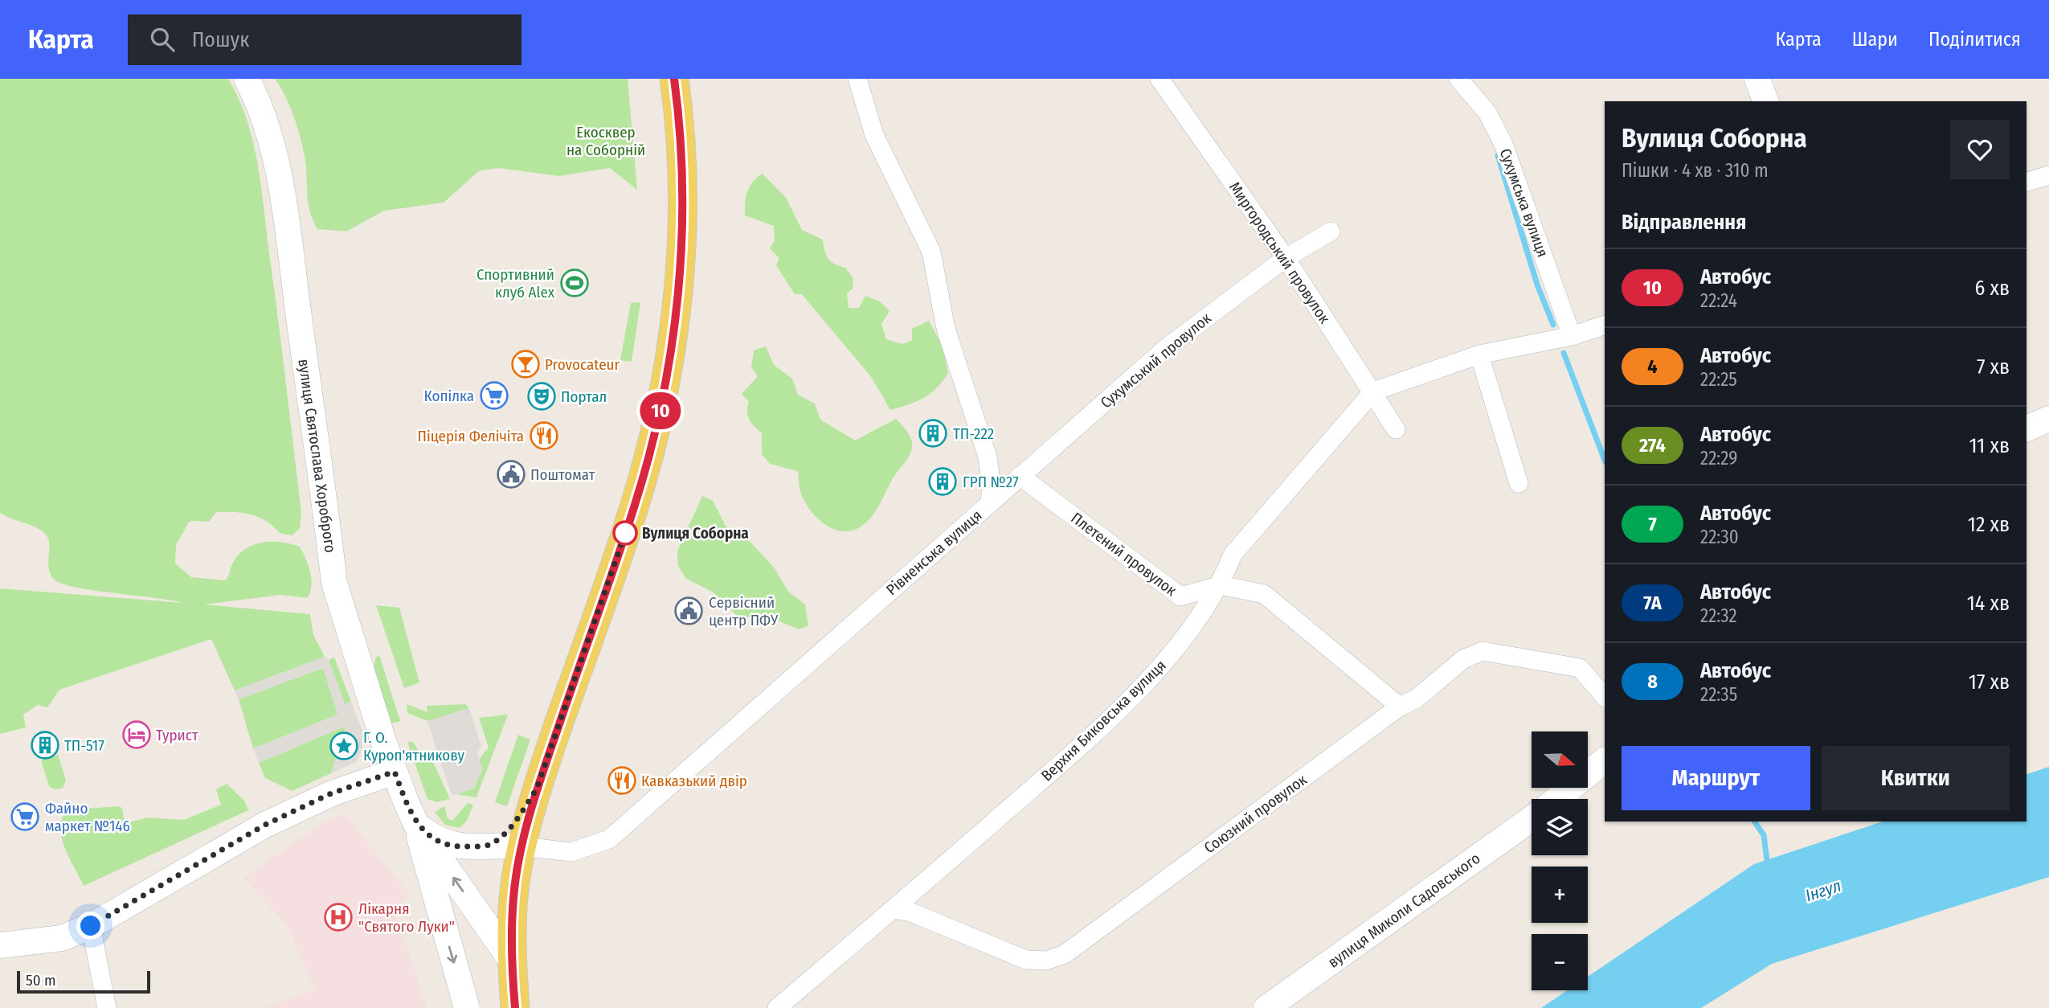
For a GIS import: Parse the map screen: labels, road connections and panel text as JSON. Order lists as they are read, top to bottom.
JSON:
{
  "streets": {
    "main road": ["вулиця Святослава Хороброго", "вулиця Миколи Садовського"],
    "street": [
      "Сухумська вулиця",
      "Миргородський провулок",
      "Сухумський провулок",
      "Рівненська вулиця",
      "Плетений провулок",
      "Верхня Биковська вулиця",
      "Союзний провулок"
    ]
  },
  "crossings": [
    ["Миргородський провулок", "Сухумський провулок"],
    ["Миргородський провулок", "Верхня Биковська вулиця"],
    ["Сухумський провулок", "Рівненська вулиця"],
    ["Сухумський провулок", "Плетений провулок"],
    ["Плетений провулок", "Верхня Биковська вулиця"],
    ["Плетений провулок", "Союзний провулок"],
    ["Верхня Биковська вулиця", "Союзний провулок"]
  ],
  "water": ["Інгул"],
  "parks": ["Екосквер на Соборній"],
  "places": {
    "sports": ["Спортивний клуб Alex"],
    "bar": ["Provocateur"],
    "supermarket": ["Копілка", "Файно маркет №146"],
    "theatre": ["Портал"],
    "building": ["ТП-222", "ГРП №27", "ТП-517"],
    "restaurant": ["Піцерія Фелічіта", "Кавказький двір"],
    "public building": ["Поштомат", "Cервісний центр ПФУ"],
    "other": ["Вулиця Соборна"],
    "hotel": ["Турист"],
    "place": ["Г. О. Куроп'ятникову"],
    "hospital": ["Лікарня \"Святого Луки\""]
  },
  "lines": ["bus line 10"],
  "scale_bar": "50 m",
  "north": "right",
  "page": {
    "header": "Карта",
    "search": "Пошук",
    "nav": ["Карта", "Шари", "Поділитися"],
    "on_map": "10",
    "heading": [
      ["Вулиця Соборна", "Пішки · 4 хв · 310 m"],
      "Відправлення"
    ],
    "list": [
      {
        "mark": "10",
        "name": "Автобус",
        "note": "22:24",
        "value": "6 хв"
      },
      {
        "mark": "4",
        "name": "Автобус",
        "note": "22:25",
        "value": "7 хв"
      },
      {
        "mark": "274",
        "name": "Автобус",
        "note": "22:29",
        "value": "11 хв"
      },
      {
        "mark": "7",
        "name": "Автобус",
        "note": "22:30",
        "value": "12 хв"
      },
      {
        "mark": "7А",
        "name": "Автобус",
        "note": "22:32",
        "value": "14 хв"
      },
      {
        "mark": "8",
        "name": "Автобус",
        "note": "22:35",
        "value": "17 хв"
      }
    ],
    "map_buttons": ["+", "−"],
    "buttons": ["Маршрут", "Квитки"],
    "scale": "50 m"
  }
}
